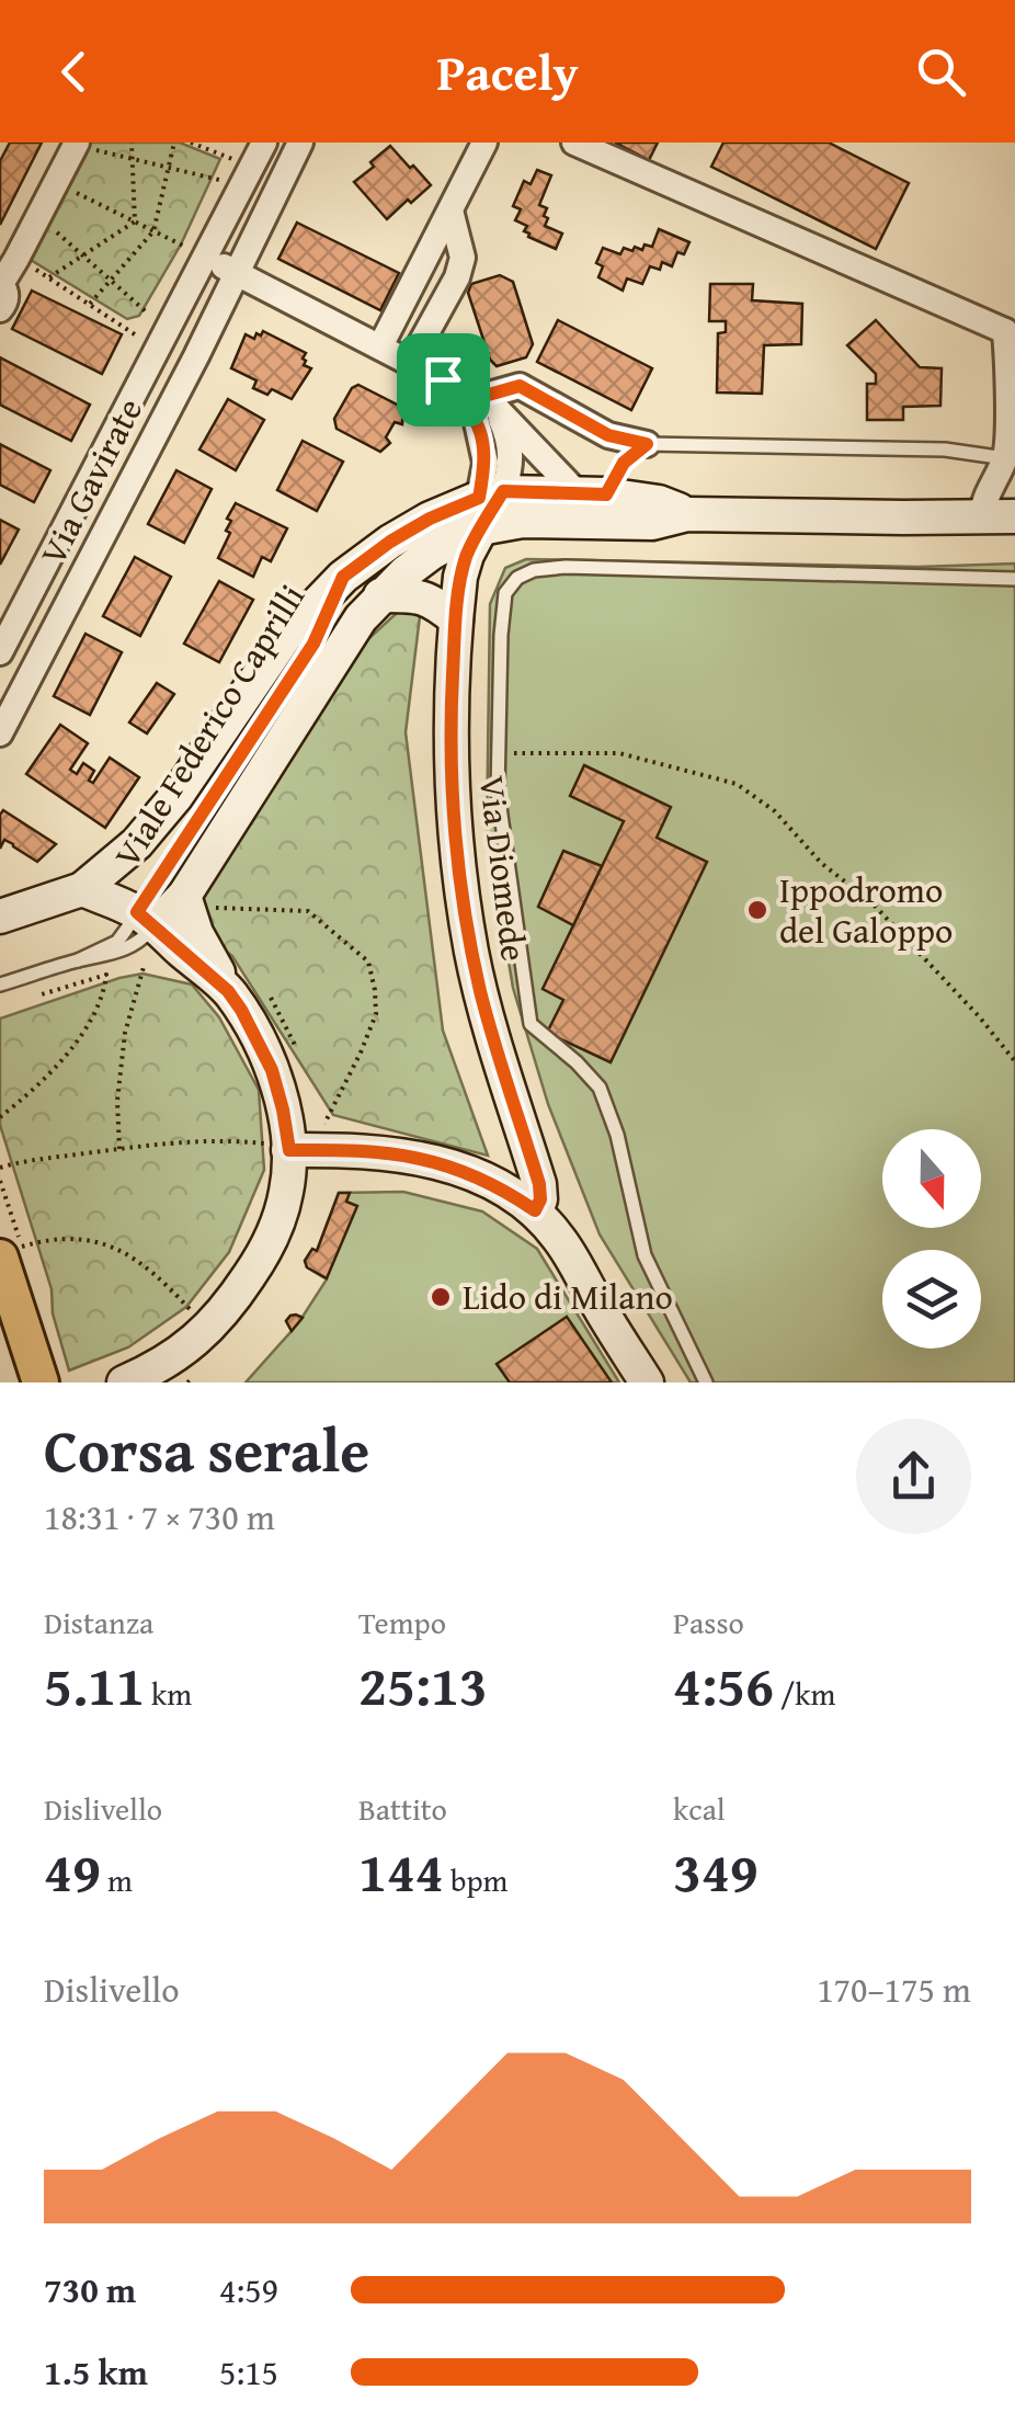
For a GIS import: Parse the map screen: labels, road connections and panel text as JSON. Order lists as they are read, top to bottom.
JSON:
{
  "streets": {
    "street": ["Via Gavirate", "Viale Federico Caprilli", "Via Diomede"]
  },
  "crossings": [
    ["Viale Federico Caprilli", "Via Diomede"]
  ],
  "places": ["Ippodromo del Galoppo", "Lido di Milano"],
  "north": "bottom",
  "page": {
    "header": "Pacely",
    "heading": ["Corsa serale", "18:31 · 7 × 730 m"],
    "stats": [
      ["Distanza", "5.11 km"],
      ["Tempo", "25:13"],
      ["Passo", "4:56 /km"],
      ["Dislivello", "49 m"],
      ["Battito", "144 bpm"],
      ["kcal", "349"]
    ],
    "chart": ["Dislivello", "170–175 m"],
    "list": [
      {
        "name": "730 m",
        "note": "4:59"
      },
      {
        "name": "1.5 km",
        "note": "5:15"
      }
    ]
  }
}
